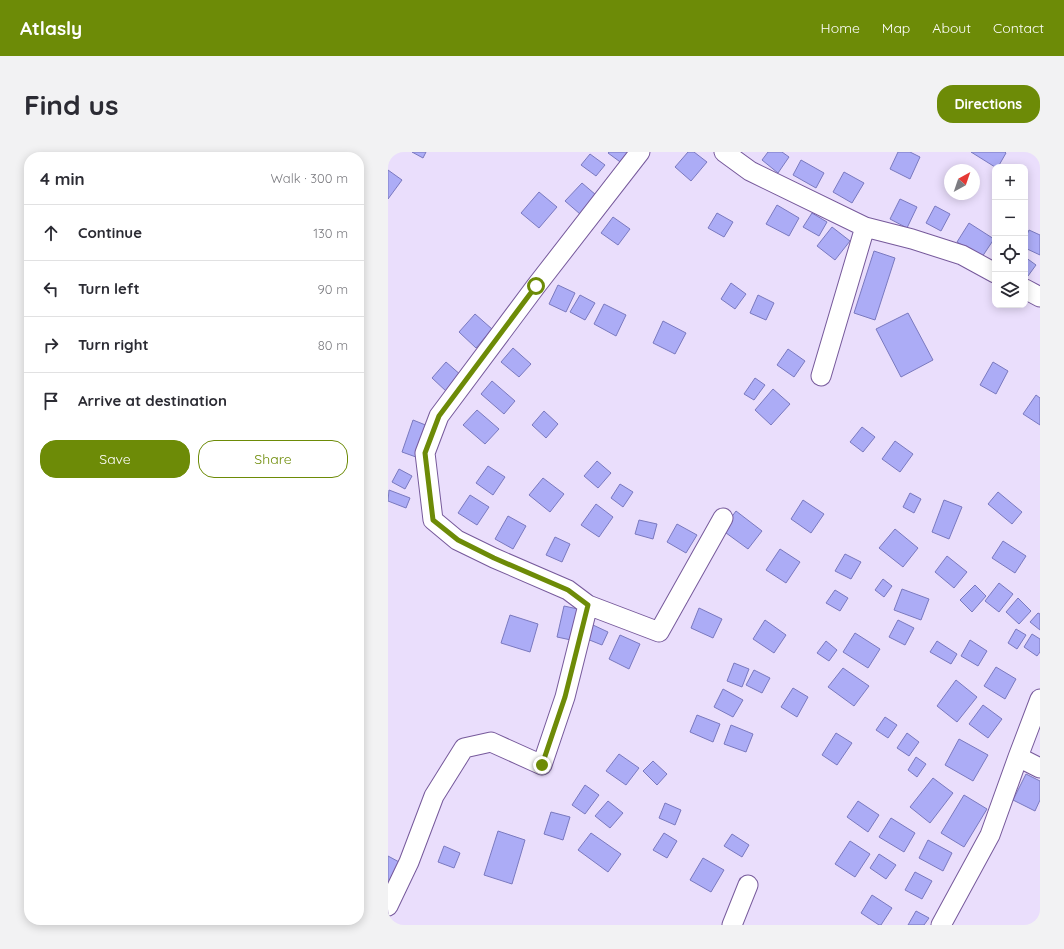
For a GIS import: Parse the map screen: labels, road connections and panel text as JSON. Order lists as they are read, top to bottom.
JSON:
{
  "north": "top right",
  "page": {
    "header": "Atlasly",
    "nav": [
      "Home",
      "Map",
      "About",
      "Contact"
    ],
    "buttons": [
      "Directions",
      ["Save", "Share"]
    ],
    "title": "Find us",
    "heading": ["4 min", "Walk · 300 m"],
    "map_buttons": ["+", "−"],
    "list": [
      ["Continue", "130 m"],
      ["Turn left", "90 m"],
      ["Turn right", "80 m"],
      "Arrive at destination"
    ]
  }
}
